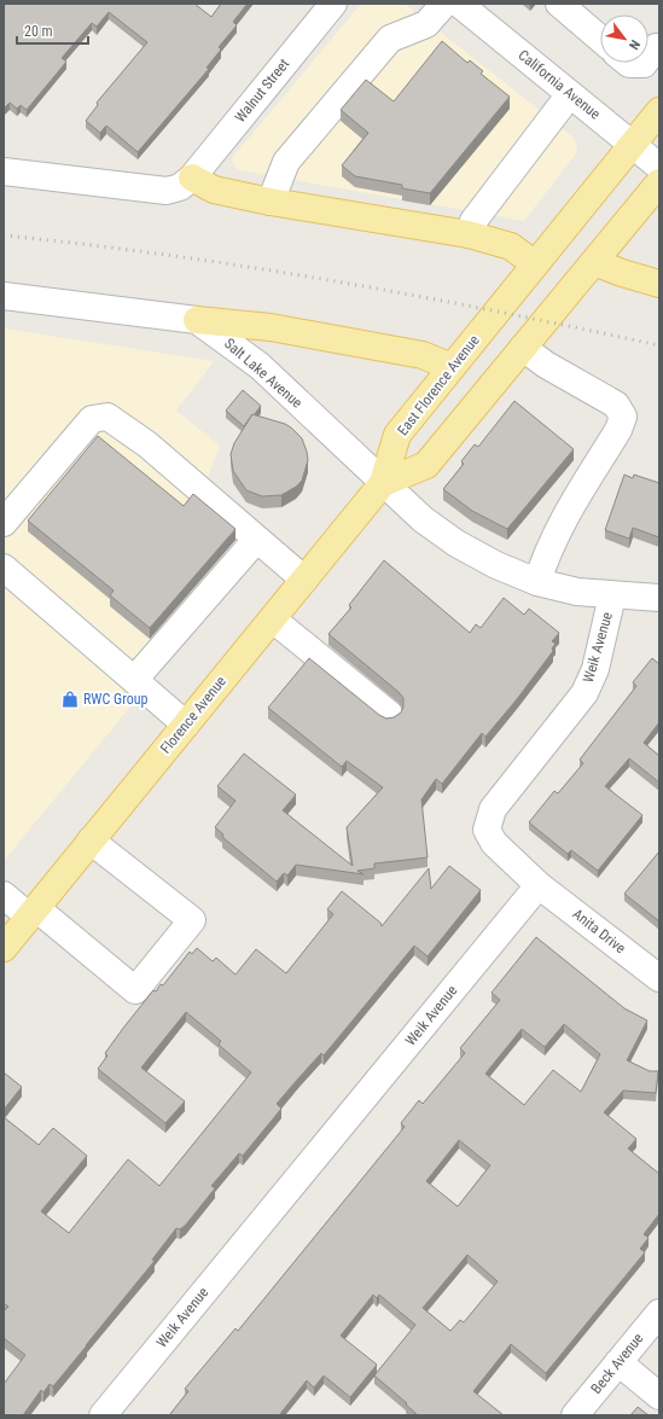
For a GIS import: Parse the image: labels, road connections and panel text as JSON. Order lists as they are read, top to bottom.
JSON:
{
  "streets": {
    "main road": ["East Florence Avenue", "Florence Avenue"],
    "street": [
      "California Avenue",
      "Walnut Street",
      "Salt Lake Avenue",
      "Weik Avenue",
      "Anita Drive",
      "Beck Avenue"
    ]
  },
  "crossings": [
    ["California Avenue", "East Florence Avenue"],
    ["Salt Lake Avenue", "East Florence Avenue"],
    ["Salt Lake Avenue", "Florence Avenue"],
    ["East Florence Avenue", "Florence Avenue"],
    ["Weik Avenue", "Anita Drive"]
  ],
  "places": {
    "shop": ["RWC Group"]
  },
  "scale_bar": "20 m",
  "north": "bottom right"
}
